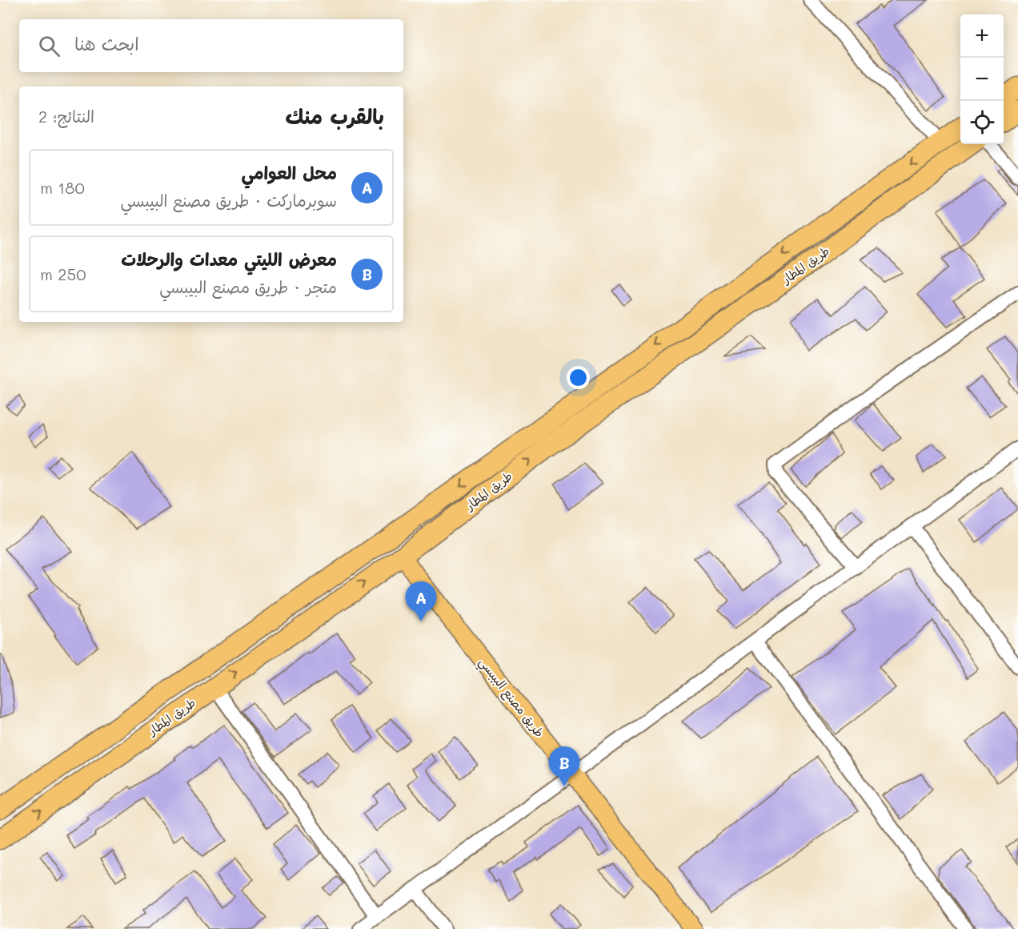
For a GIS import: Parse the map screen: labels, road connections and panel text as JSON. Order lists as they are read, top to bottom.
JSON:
{
  "streets": {
    "highway": ["طريق المطار"],
    "main road": ["طريق مصنع البيبسي"]
  },
  "crossings": [
    ["طريق المطار", "طريق مصنع البيبسي"]
  ],
  "page": {
    "map_buttons": ["+", "−"],
    "search": "ابحث هنا",
    "heading": ["بالقرب منك", "النتائج: 2"],
    "list": [
      {
        "mark": "A",
        "name": "محل العوامي",
        "note": "سوبرماركت · طريق مصنع البيبسي",
        "value": "180 m"
      },
      {
        "mark": "B",
        "name": "معرض الليتي معدات والرحلات",
        "note": "متجر · طريق مصنع البيبسي",
        "value": "250 m"
      }
    ],
    "pins": ["A", "B"]
  }
}
